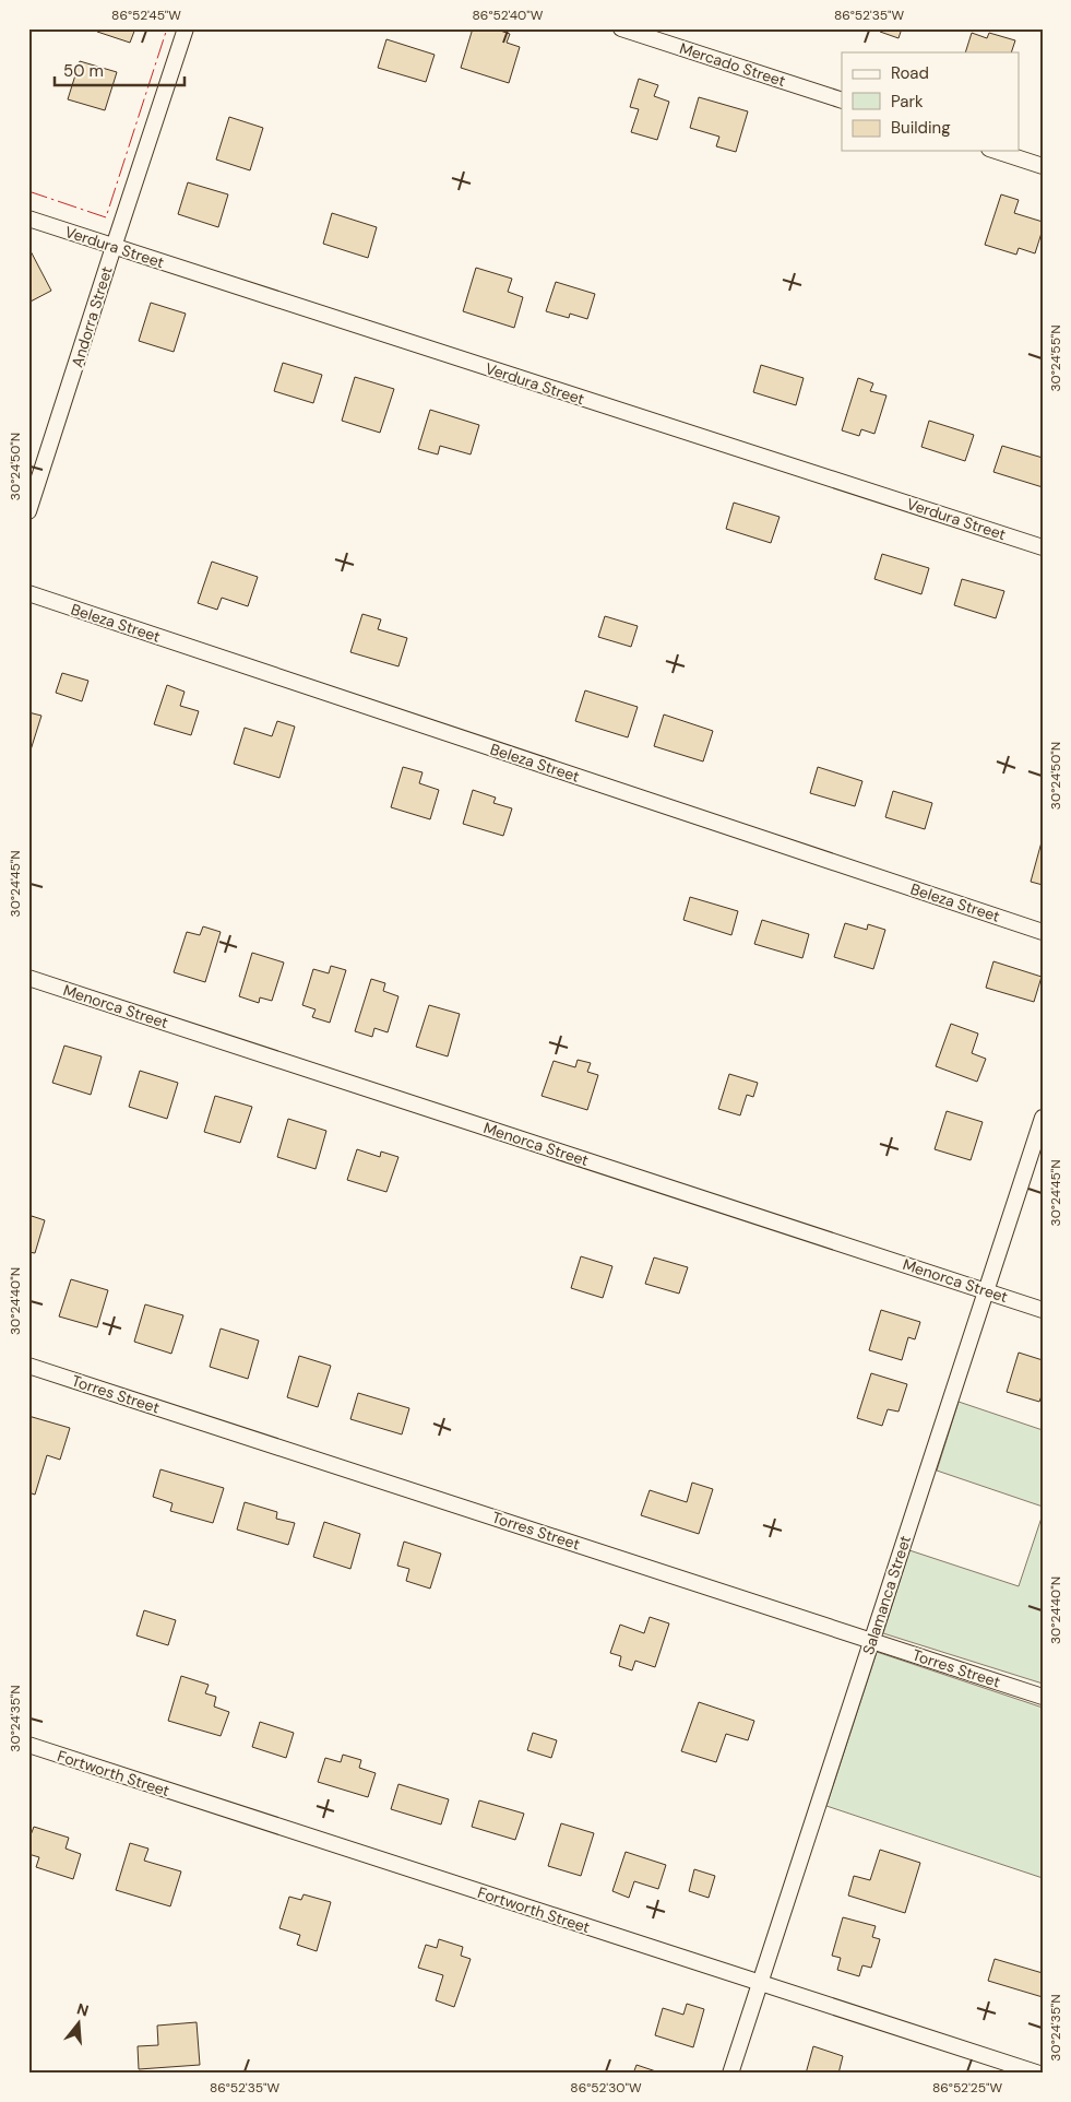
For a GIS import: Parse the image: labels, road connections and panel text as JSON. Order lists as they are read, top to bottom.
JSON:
{
  "streets": {
    "street": [
      "Mercado Street",
      "Verdura Street",
      "Andorra Street",
      "Beleza Street",
      "Menorca Street",
      "Torres Street",
      "Salamanca Street",
      "Fortworth Street"
    ]
  },
  "crossings": [
    ["Verdura Street", "Andorra Street"],
    ["Menorca Street", "Salamanca Street"],
    ["Torres Street", "Salamanca Street"],
    ["Salamanca Street", "Fortworth Street"]
  ],
  "legend": ["Road", "Park", "Building"],
  "scale_bar": "50 m",
  "north": "top",
  "coordinates": [
    "86°52'45\"W",
    "86°52'40\"W",
    "86°52'35\"W",
    "30°24'55\"N",
    "30°24'50\"N",
    "30°24'45\"N",
    "30°24'40\"N",
    "30°24'35\"N",
    "86°52'30\"W",
    "86°52'25\"W"
  ]
}
